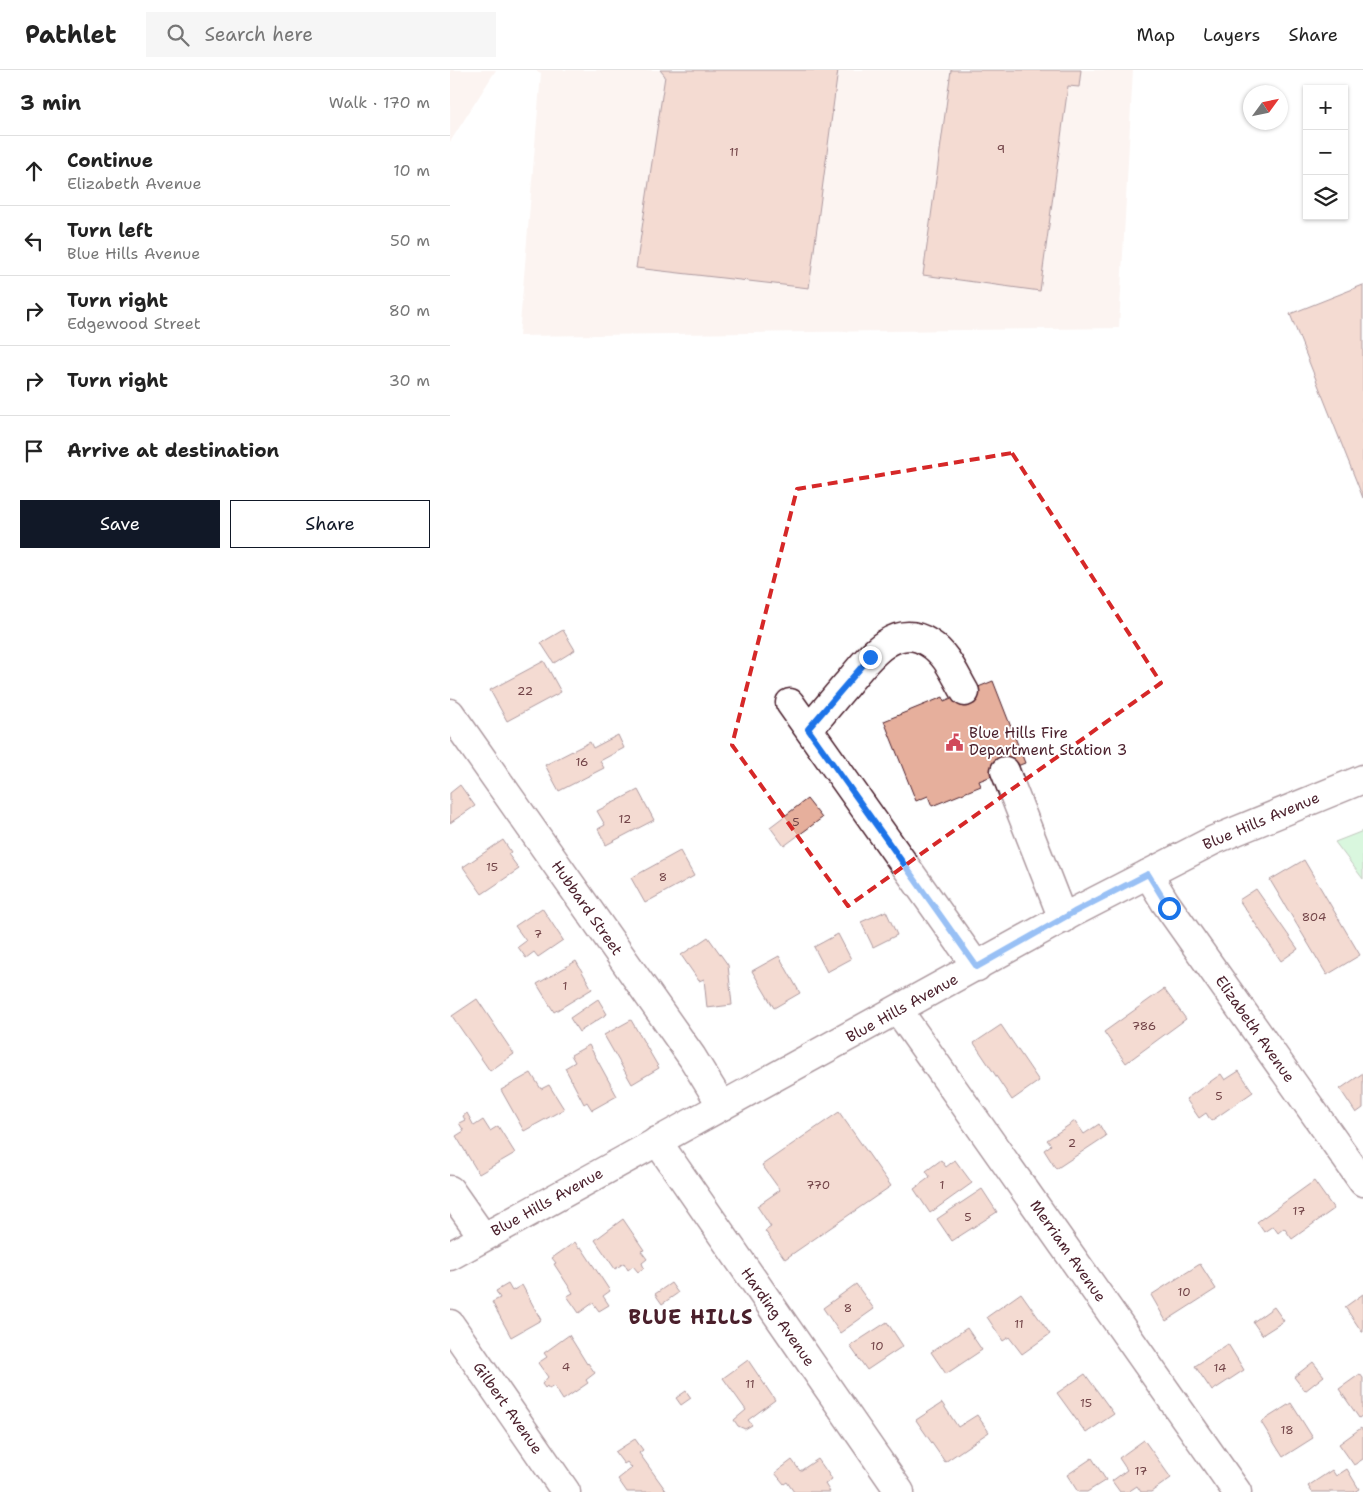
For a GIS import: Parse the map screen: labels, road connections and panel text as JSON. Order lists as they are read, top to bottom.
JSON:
{
  "streets": {
    "street": [
      "Blue Hills Avenue",
      "Hubbard Street",
      "Elizabeth Avenue",
      "Merriam Avenue",
      "Harding Avenue",
      "Gilbert Avenue"
    ]
  },
  "crossings": [
    ["Blue Hills Avenue", "Hubbard Street"],
    ["Blue Hills Avenue", "Elizabeth Avenue"],
    ["Blue Hills Avenue", "Merriam Avenue"],
    ["Blue Hills Avenue", "Harding Avenue"]
  ],
  "districts": ["BLUE HILLS"],
  "places": {
    "public building": ["Blue Hills Fire Department Station 3"]
  },
  "house_numbers": [
    "9",
    "11",
    "22",
    "16",
    "12",
    "5",
    "15",
    "8",
    "804",
    "7",
    "1",
    "786",
    "5",
    "2",
    "770",
    "1",
    "17",
    "5",
    "10",
    "8",
    "11",
    "10",
    "4",
    "14",
    "11",
    "15",
    "18",
    "17"
  ],
  "north": "top right",
  "page": {
    "header": "Pathlet",
    "search": "Search here",
    "nav": ["Map", "Layers", "Share"],
    "heading": ["3 min", "Walk · 170 m"],
    "map_buttons": ["+", "−"],
    "list": [
      ["Continue", "Elizabeth Avenue", "10 m"],
      ["Turn left", "Blue Hills Avenue", "50 m"],
      ["Turn right", "Edgewood Street", "80 m"],
      ["Turn right", "30 m"],
      "Arrive at destination"
    ],
    "buttons": ["Save", "Share"]
  }
}
